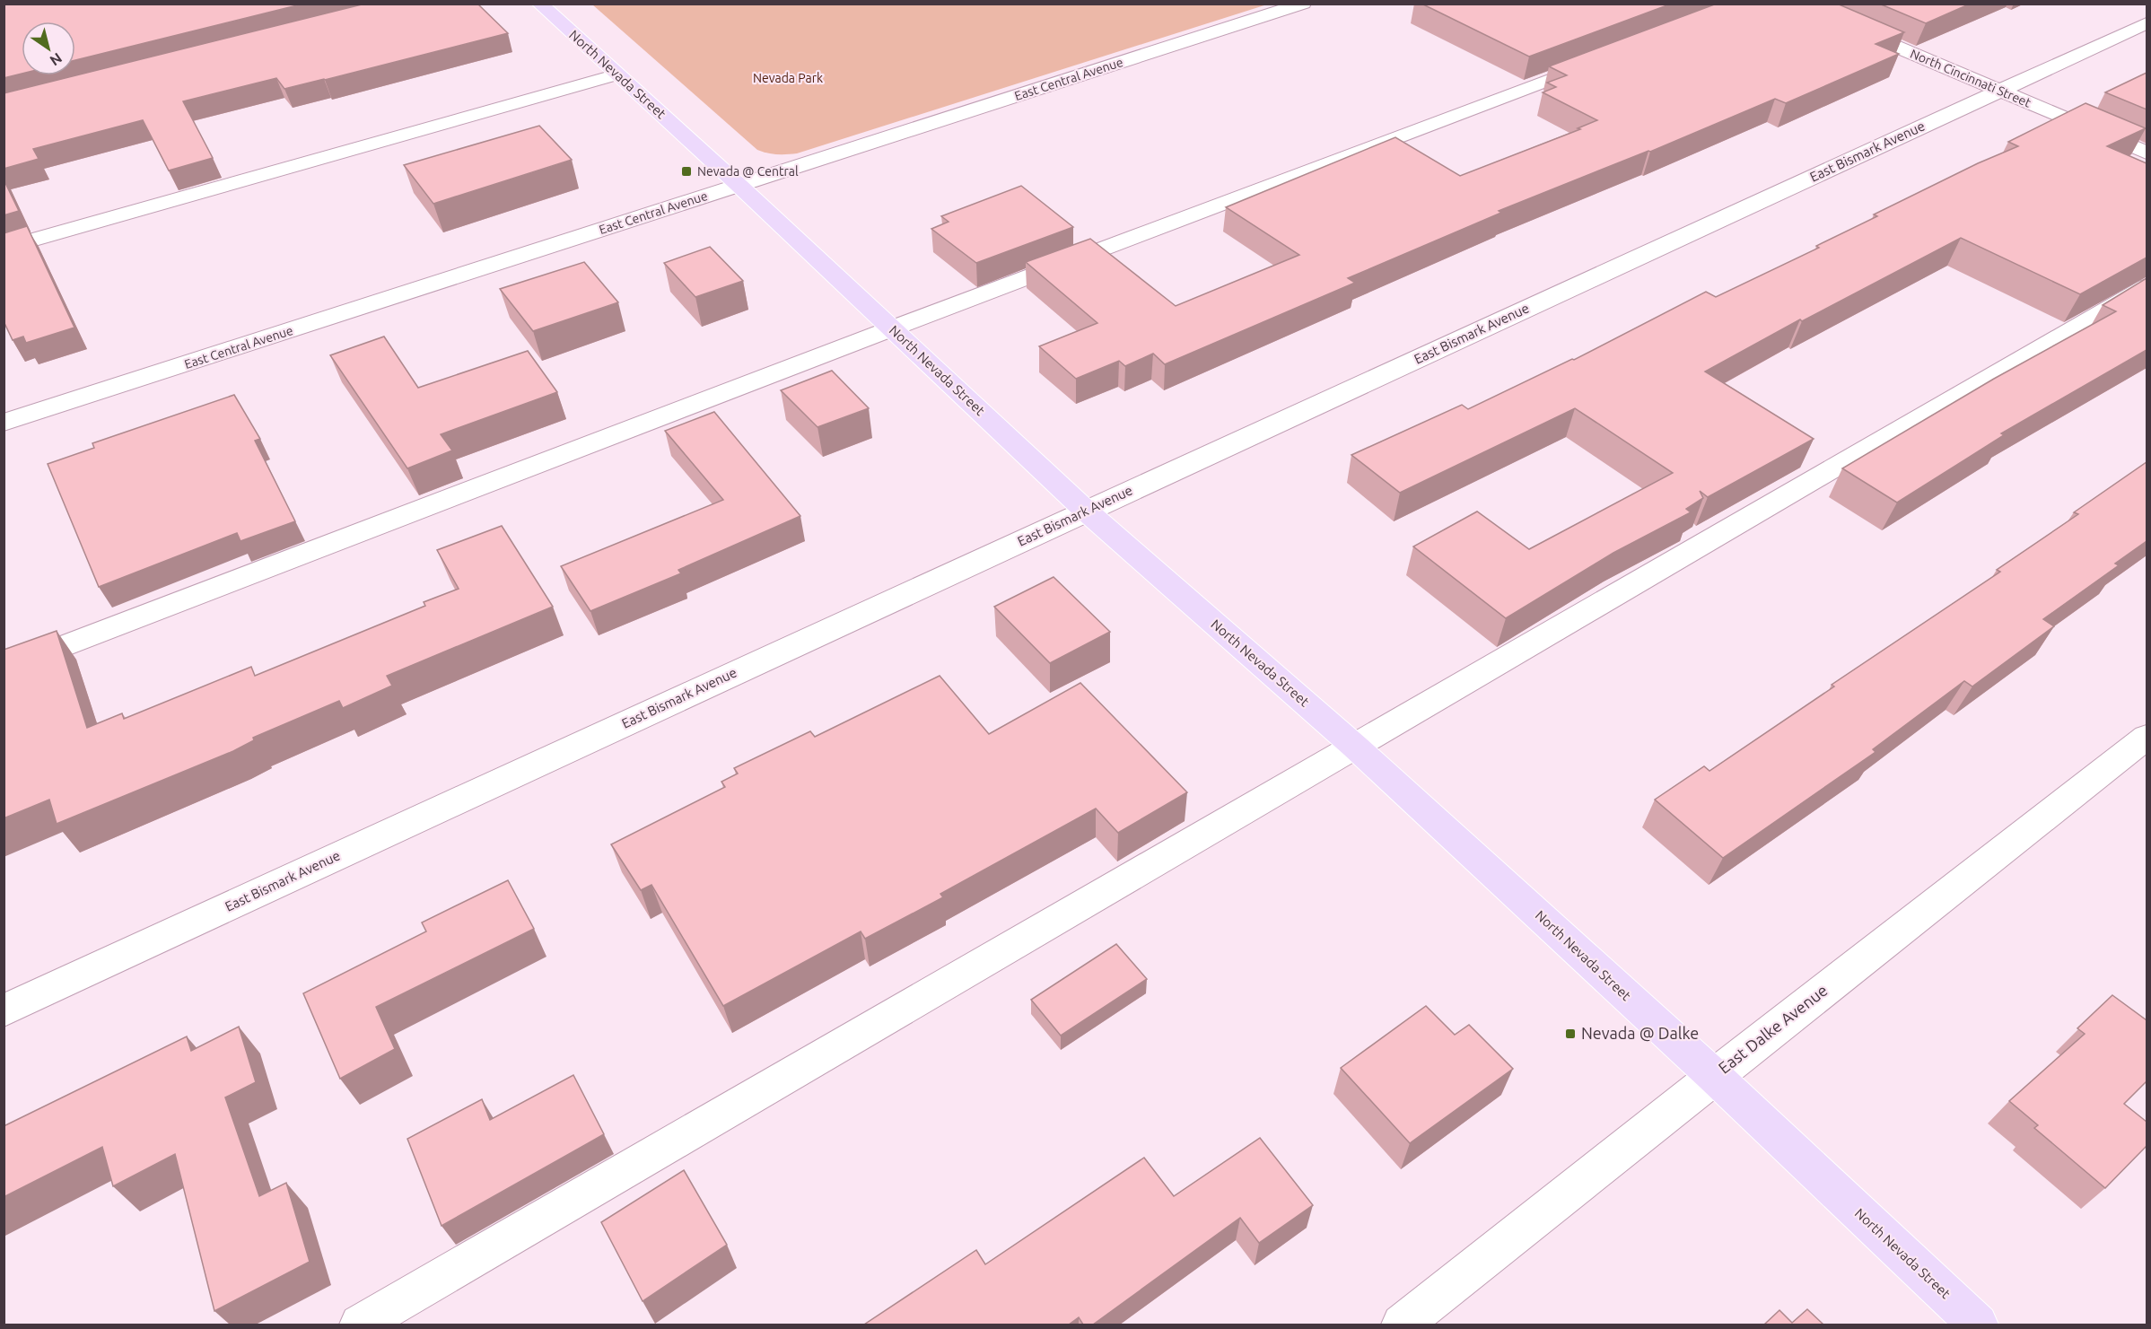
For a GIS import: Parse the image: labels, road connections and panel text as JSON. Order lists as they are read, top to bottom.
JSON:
{
  "streets": {
    "main road": ["North Nevada Street"],
    "street": [
      "North Cincinnati Street",
      "East Central Avenue",
      "East Bismark Avenue",
      "East Dalke Avenue"
    ]
  },
  "crossings": [
    ["North Nevada Street", "East Central Avenue"],
    ["North Nevada Street", "East Bismark Avenue"],
    ["North Nevada Street", "East Dalke Avenue"],
    ["North Cincinnati Street", "East Bismark Avenue"]
  ],
  "parks": ["Nevada Park"],
  "places": {
    "transit": ["Nevada @ Central", "Nevada @ Dalke"]
  },
  "north": "bottom right"
}
